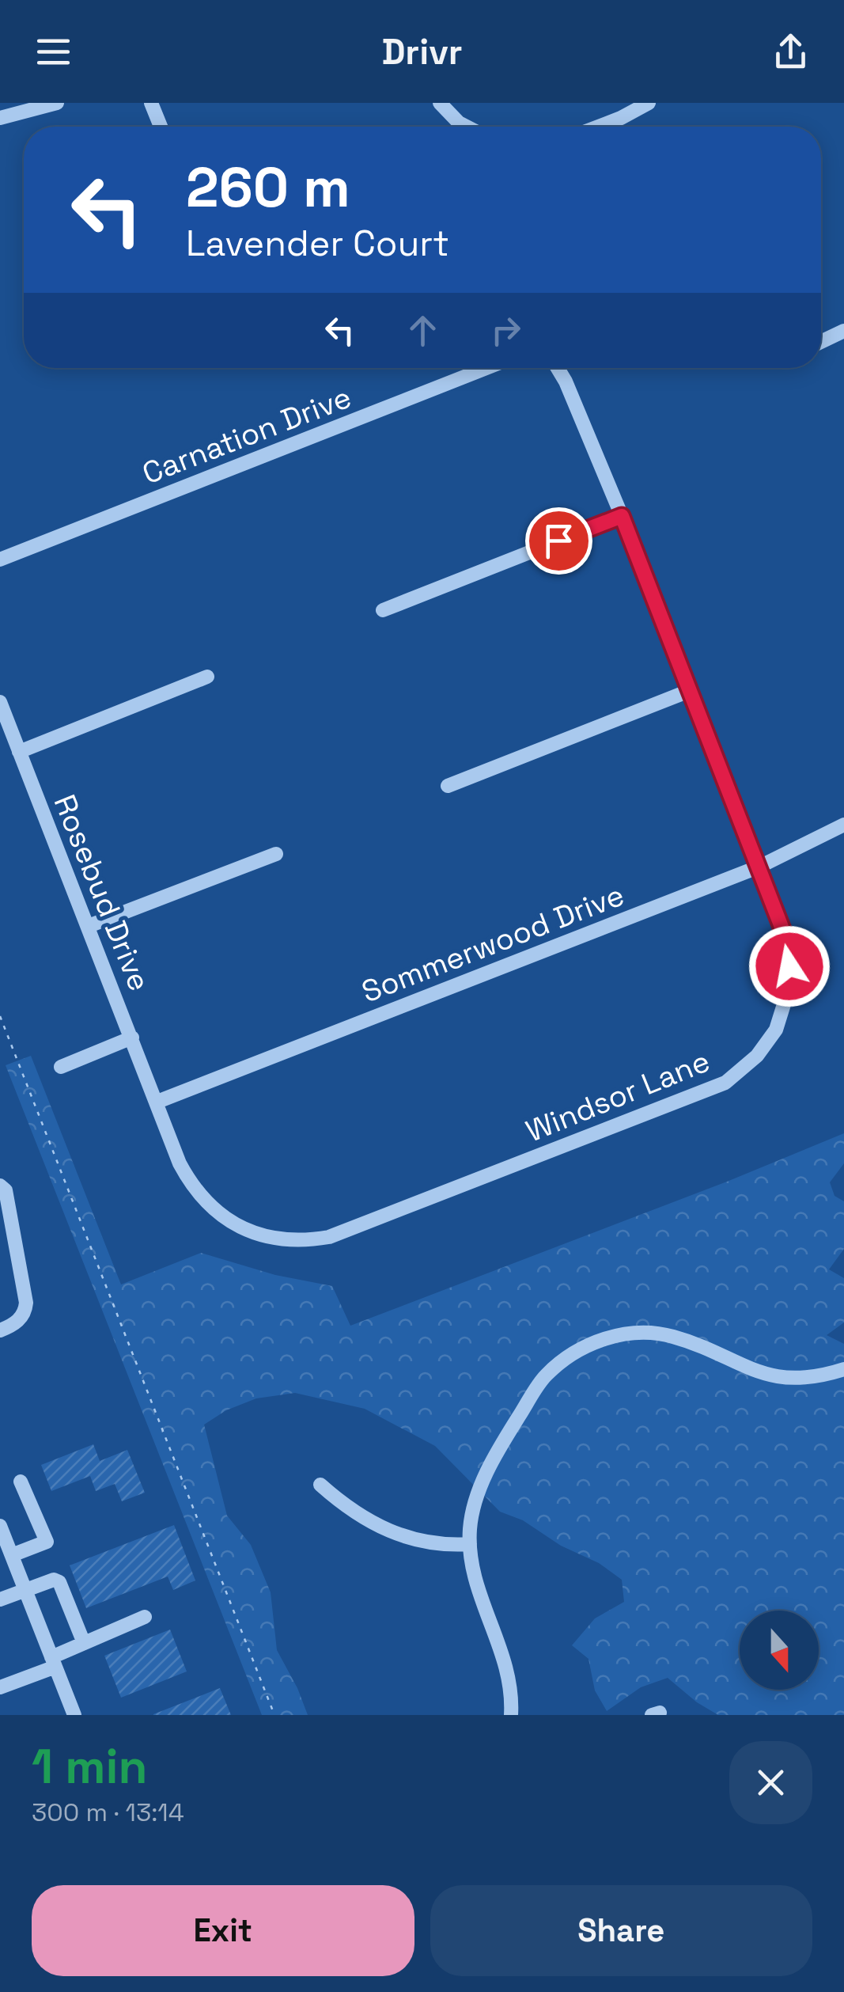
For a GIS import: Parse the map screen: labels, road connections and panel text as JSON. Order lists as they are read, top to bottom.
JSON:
{
  "streets": {
    "street": [
      "Carnation Drive",
      "Rosebud Drive",
      "Sommerwood Drive",
      "Windsor Lane"
    ]
  },
  "crossings": [
    ["Rosebud Drive", "Sommerwood Drive"],
    ["Rosebud Drive", "Windsor Lane"],
    ["Sommerwood Drive", "Windsor Lane"]
  ],
  "north": "bottom",
  "page": {
    "header": "Drivr",
    "turn": ["260 m", "Lavender Court"],
    "heading": ["1 min", "300 m · 13:14"],
    "buttons": ["Exit", "Share"]
  }
}
